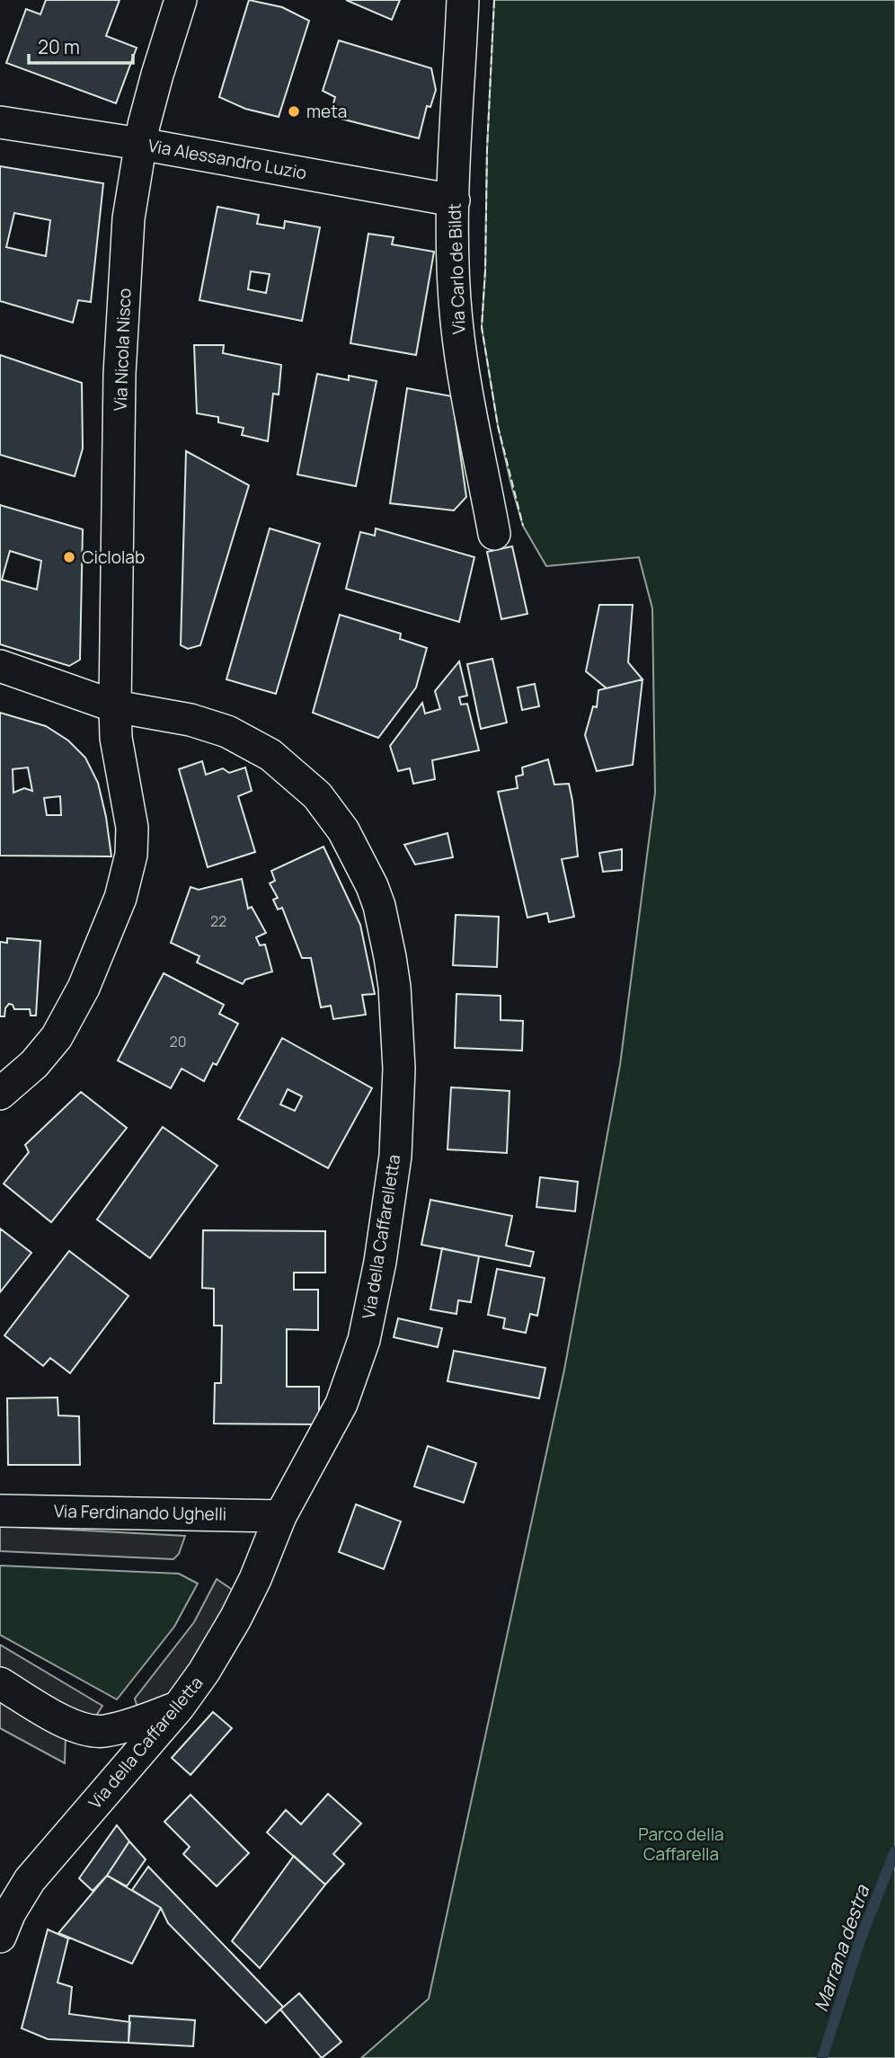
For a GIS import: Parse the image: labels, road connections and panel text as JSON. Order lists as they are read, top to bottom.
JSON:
{
  "streets": {
    "street": [
      "Via Alessandro Luzio",
      "Via Carlo de Bildt",
      "Via Nicola Nisco",
      "Via della Caffarelletta",
      "Via Ferdinando Ughelli"
    ]
  },
  "crossings": [
    ["Via Alessandro Luzio", "Via Carlo de Bildt"],
    ["Via Alessandro Luzio", "Via Nicola Nisco"],
    ["Via Nicola Nisco", "Via della Caffarelletta"],
    ["Via della Caffarelletta", "Via Ferdinando Ughelli"]
  ],
  "water": ["Marrana destra"],
  "parks": ["Parco della Caffarella"],
  "places": ["meta", "Ciclolab"],
  "house_numbers": ["22", "20"],
  "scale_bar": "20 m"
}
